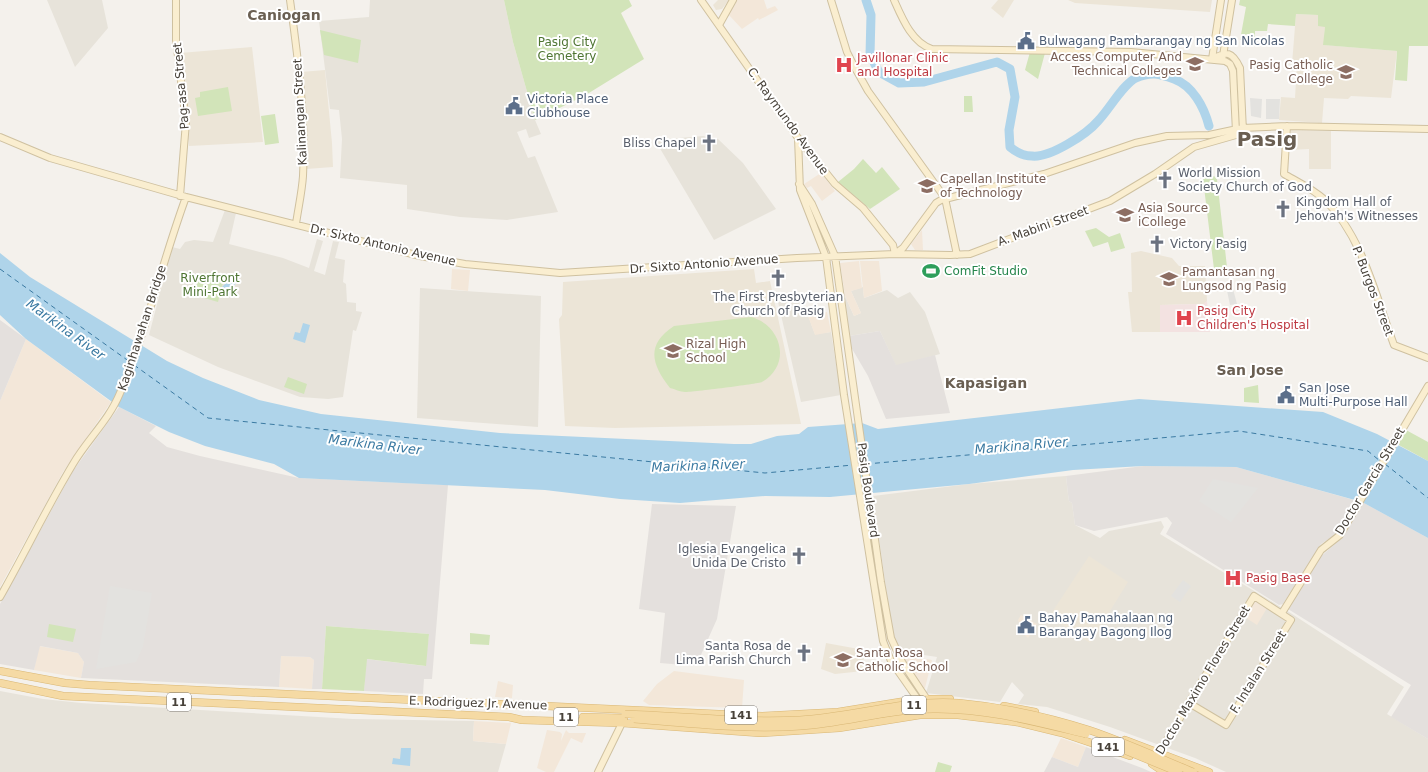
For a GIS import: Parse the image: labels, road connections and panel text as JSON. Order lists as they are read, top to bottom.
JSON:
{
  "streets": {
    "main road": [
      "Pag-asa Street",
      "Kalinangan Street",
      "C. Raymundo Avenue",
      "A. Mabini Street",
      "Dr. Sixto Antonio Avenue",
      "P. Burgos Street",
      "Kaginhawahan Bridge",
      "Doctor Garcia Street",
      "Pasig Boulevard",
      "F. Intalan Street",
      "Doctor Maximo Flores Street",
      "11",
      "E. Rodriguez Jr. Avenue",
      "141"
    ]
  },
  "crossings": [
    ["Pag-asa Street", "Dr. Sixto Antonio Avenue"],
    ["Pag-asa Street", "Kaginhawahan Bridge"],
    ["Kalinangan Street", "Dr. Sixto Antonio Avenue"],
    ["C. Raymundo Avenue", "A. Mabini Street"],
    ["A. Mabini Street", "Dr. Sixto Antonio Avenue"],
    ["A. Mabini Street", "Pasig Boulevard"],
    ["Dr. Sixto Antonio Avenue", "Kaginhawahan Bridge"],
    ["Dr. Sixto Antonio Avenue", "Pasig Boulevard"],
    ["Doctor Garcia Street", "F. Intalan Street"],
    ["Doctor Garcia Street", "Doctor Maximo Flores Street"],
    ["Pasig Boulevard", "E. Rodriguez Jr. Avenue"],
    ["Pasig Boulevard", "141"],
    ["F. Intalan Street", "Doctor Maximo Flores Street"],
    ["Doctor Maximo Flores Street", "E. Rodriguez Jr. Avenue"],
    ["Doctor Maximo Flores Street", "141"],
    ["11", "E. Rodriguez Jr. Avenue"],
    ["11", "141"],
    ["E. Rodriguez Jr. Avenue", "141"]
  ],
  "districts": [
    "Caniogan",
    "Pasig",
    "San Jose",
    "Kapasigan"
  ],
  "water": ["Marikina River"],
  "parks": ["Pasig City Cemetery", "Riverfront Mini-Park"],
  "places": {
    "public building": [
      "Bulwagang Pambarangay ng San Nicolas",
      "Victoria Place Clubhouse",
      "San Jose Multi-Purpose Hall",
      "Bahay Pamahalaan ng Barangay Bagong Ilog"
    ],
    "school or university": [
      "Access Computer And Technical Colleges",
      "Pasig Catholic College",
      "Capellan Institute of Technology",
      "Asia Source iCollege",
      "Pamantasan ng Lungsod ng Pasig",
      "Rizal High School",
      "Santa Rosa Catholic School"
    ],
    "hospital": ["Javillonar Clinic and Hospital", "Pasig City Children's Hospital", "Pasig Base"],
    "church": [
      "Bliss Chapel",
      "World Mission Society Church of God",
      "Kingdom Hall of Jehovah's Witnesses",
      "Victory Pasig",
      "The First Presbyterian Church of Pasig",
      "Iglesia Evangelica Unida De Cristo",
      "Santa Rosa de Lima Parish Church"
    ],
    "sports": ["ComFit Studio"]
  }
}
